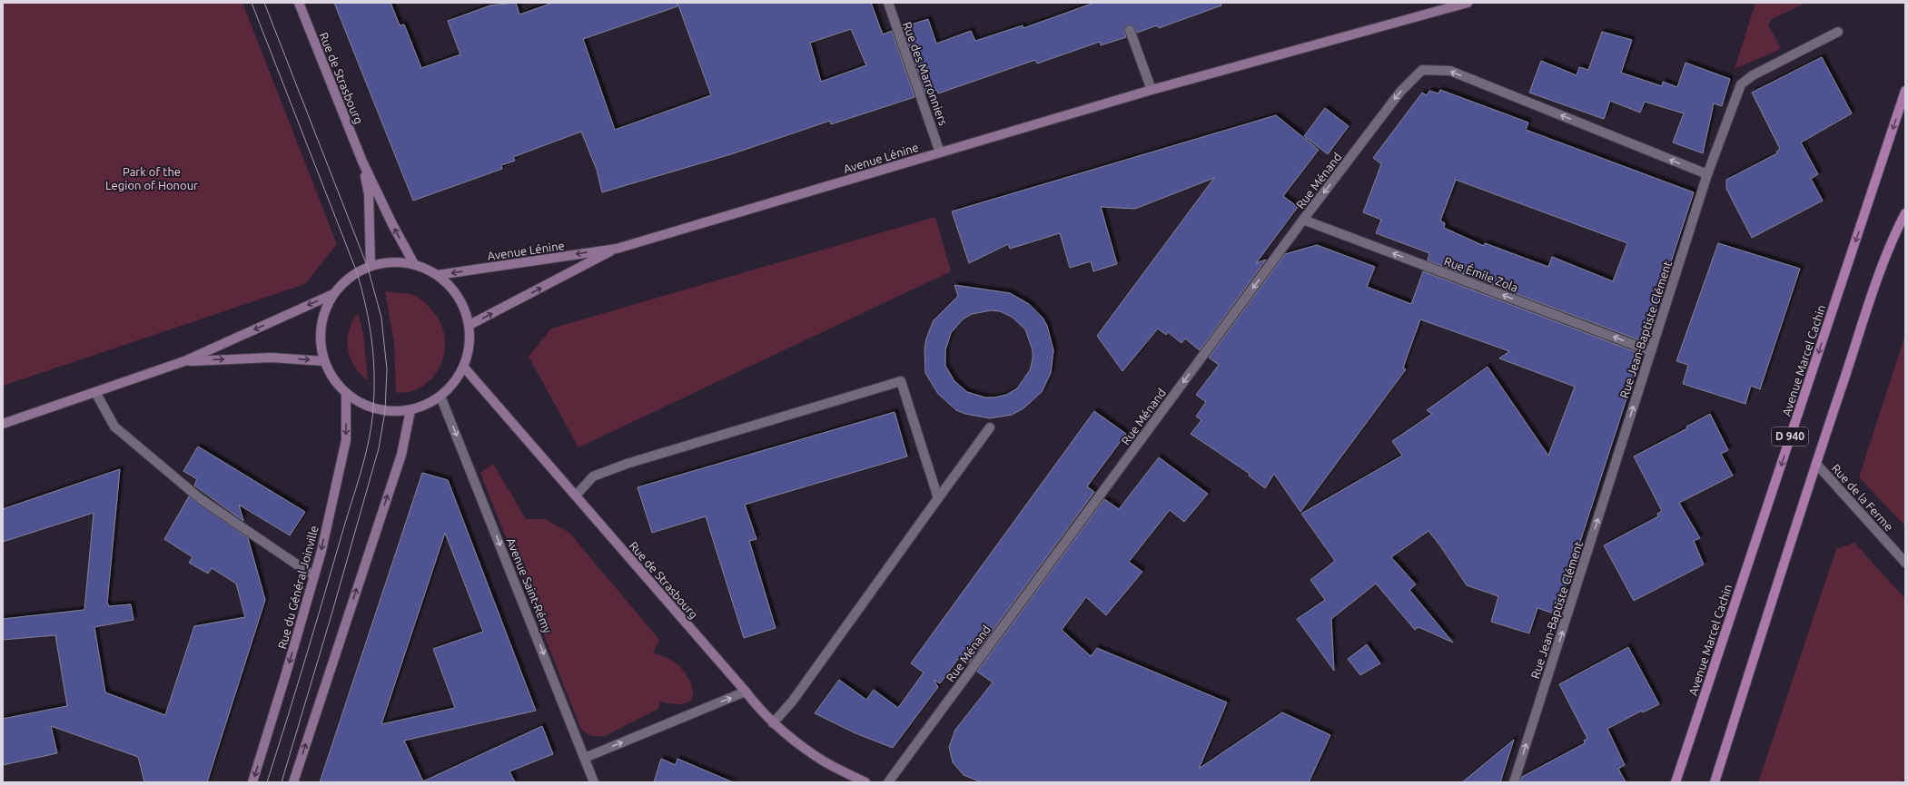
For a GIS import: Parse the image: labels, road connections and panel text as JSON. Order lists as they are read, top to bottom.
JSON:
{
  "streets": {
    "main road": [
      "Rue de Strasbourg",
      "Avenue Lénine",
      "Avenue Marcel Cachin",
      "D 940",
      "Rue du Général Joinville"
    ],
    "street": [
      "Rue des Marronniers",
      "Rue Ménand",
      "Rue Émile Zola",
      "Rue Jean-Baptiste Clément",
      "Rue de la Ferme",
      "Avenue Saint-Rémy"
    ]
  },
  "crossings": [
    ["Rue des Marronniers", "Avenue Lénine"],
    ["Rue Ménand", "Rue Émile Zola"],
    ["Rue Ménand", "Rue Jean-Baptiste Clément"],
    ["Rue Émile Zola", "Rue Jean-Baptiste Clément"],
    ["D 940", "Rue de la Ferme"]
  ],
  "one_way": [
    "Rue Ménand",
    "Rue Émile Zola",
    "Rue Jean-Baptiste Clément",
    "Avenue Saint-Rémy"
  ],
  "parks": ["Park of the Legion of Honour"]
}
